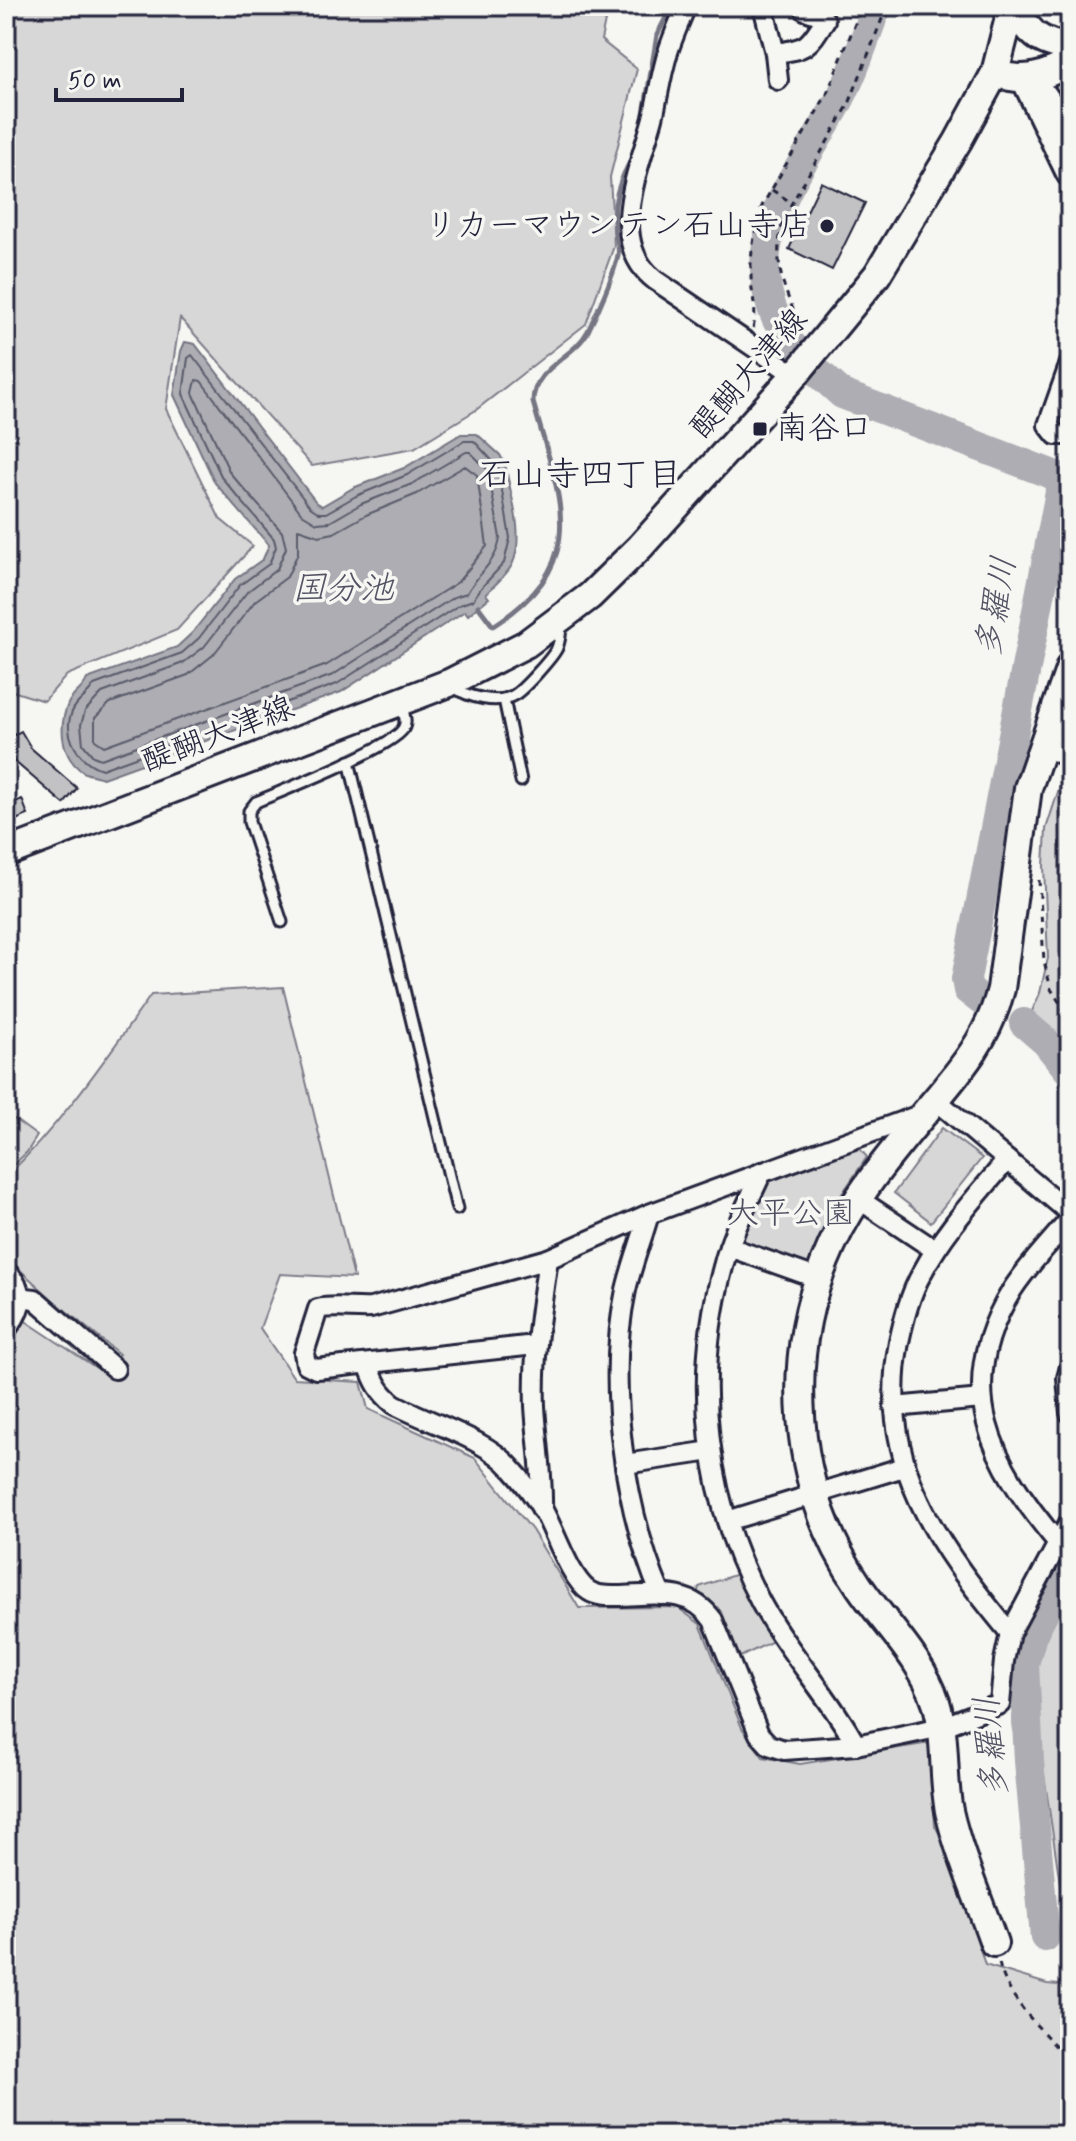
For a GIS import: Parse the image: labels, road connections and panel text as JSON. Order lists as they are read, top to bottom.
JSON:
{
  "streets": {
    "main road": ["醍醐大津線"]
  },
  "districts": ["石山寺四丁目"],
  "water": ["国分池", "多羅川"],
  "parks": ["大平公園"],
  "places": {
    "other": ["リカーマウンテン石山寺店"],
    "transit": ["南谷口"]
  },
  "scale_bar": "50 m"
}
